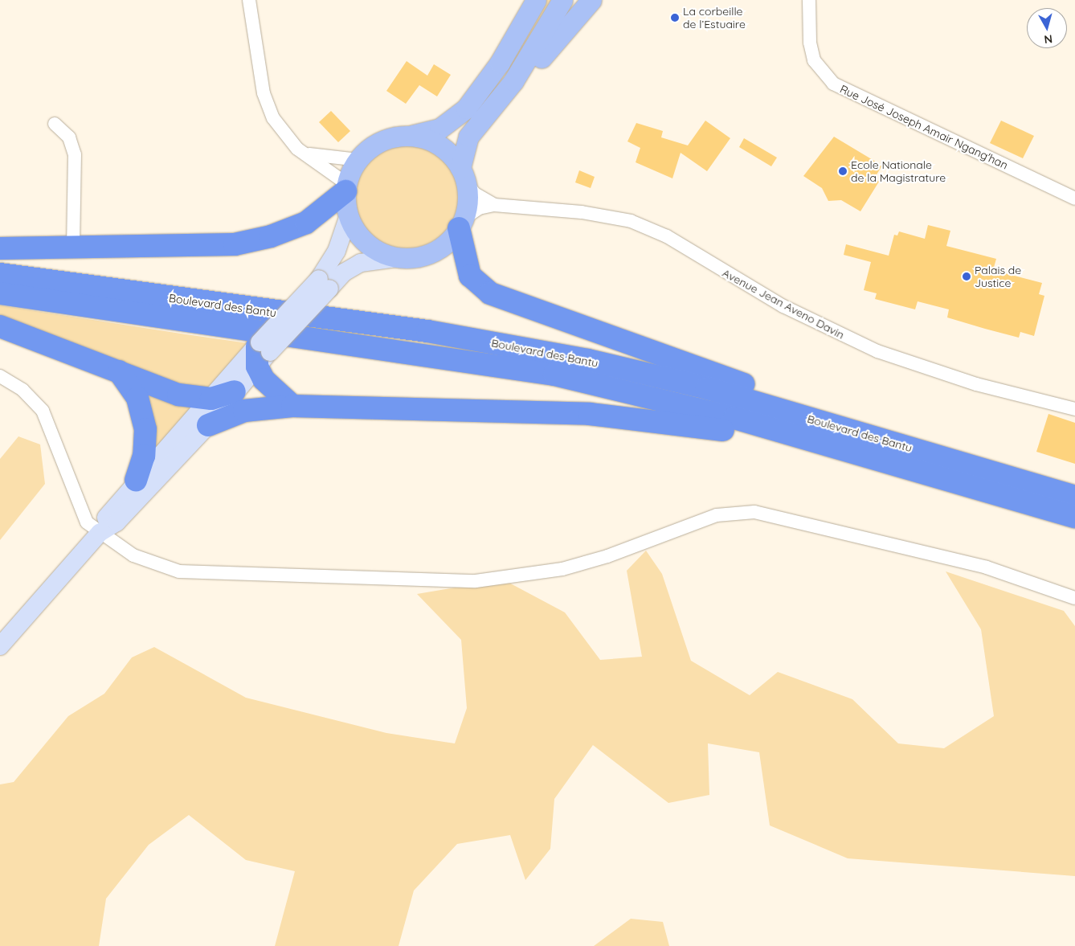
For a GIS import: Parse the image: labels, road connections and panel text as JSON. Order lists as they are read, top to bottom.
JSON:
{
  "streets": {
    "highway": ["Boulevard des Bantu"],
    "street": ["Rue José Joseph Amair Ngang'han", "Avenue Jean Aveno Davin"]
  },
  "places": ["La corbeille de l’Estuaire", "Ecole Nationale de la Magistrature", "Palais de Justice"],
  "north": "bottom"
}
